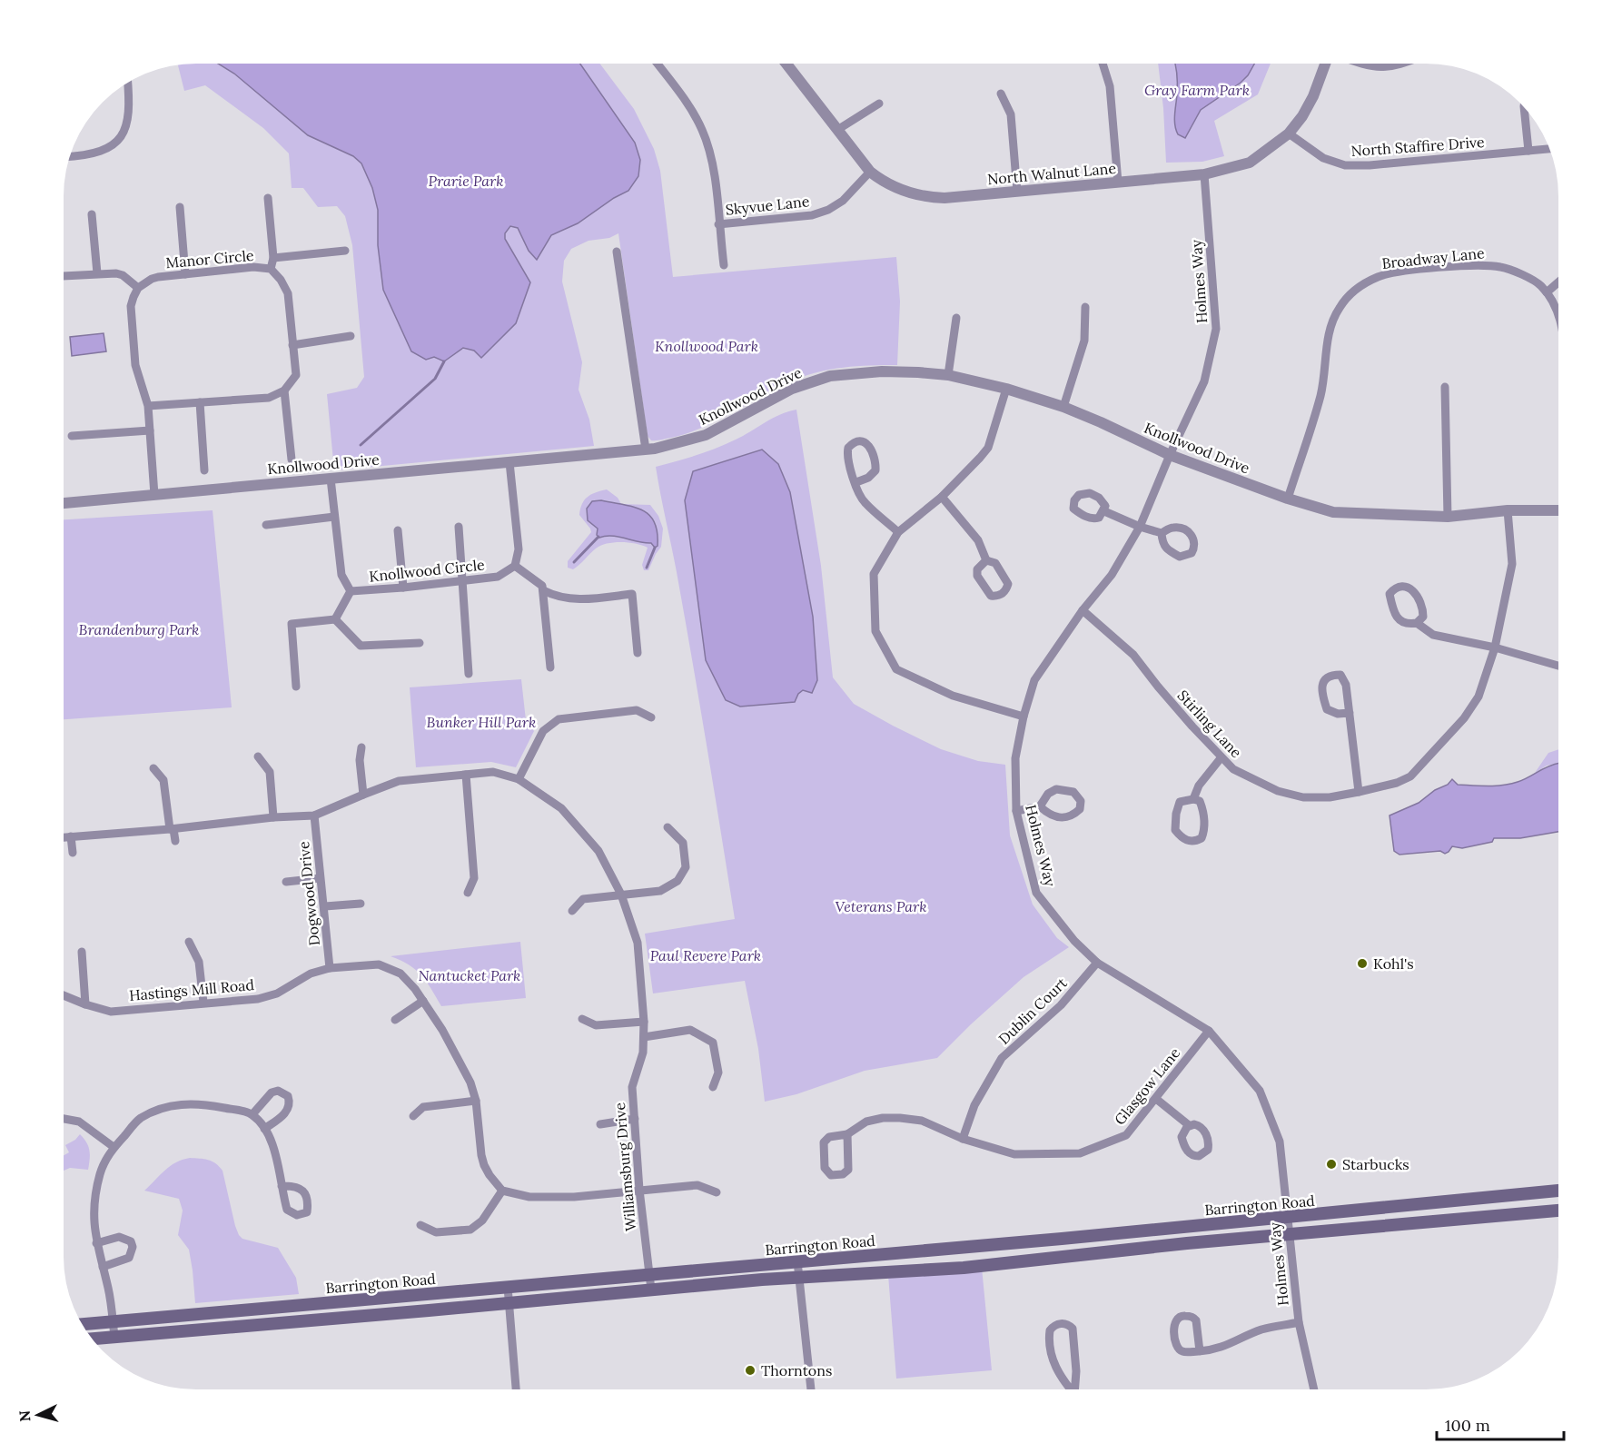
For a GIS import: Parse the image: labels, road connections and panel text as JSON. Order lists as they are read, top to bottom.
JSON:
{
  "streets": {
    "main road": ["Barrington Road"],
    "street": [
      "North Staffire Drive",
      "North Walnut Lane",
      "Skyvue Lane",
      "Broadway Lane",
      "Manor Circle",
      "Holmes Way",
      "Knollwood Drive",
      "Knollwood Circle",
      "Stirling Lane",
      "Dogwood Drive",
      "Hastings Mill Road",
      "Dublin Court",
      "Glasgow Lane",
      "Williamsburg Drive"
    ]
  },
  "crossings": [
    ["North Staffire Drive", "North Walnut Lane"],
    ["North Walnut Lane", "Skyvue Lane"],
    ["North Walnut Lane", "Holmes Way"],
    ["Broadway Lane", "Knollwood Drive"],
    ["Holmes Way", "Knollwood Drive"],
    ["Holmes Way", "Stirling Lane"],
    ["Holmes Way", "Dublin Court"],
    ["Holmes Way", "Glasgow Lane"],
    ["Holmes Way", "Barrington Road"],
    ["Knollwood Drive", "Knollwood Circle"],
    ["Knollwood Drive", "Stirling Lane"],
    ["Dogwood Drive", "Hastings Mill Road"],
    ["Dogwood Drive", "Williamsburg Drive"],
    ["Dublin Court", "Glasgow Lane"],
    ["Williamsburg Drive", "Barrington Road"]
  ],
  "parks": [
    "Gray Farm Park",
    "Prarie Park",
    "Knollwood Park",
    "Brandenburg Park",
    "Bunker Hill Park",
    "Veterans Park",
    "Paul Revere Park",
    "Nantucket Park"
  ],
  "places": ["Kohl's", "Starbucks", "Thorntons"],
  "scale_bar": "100 m",
  "north": "left"
}
